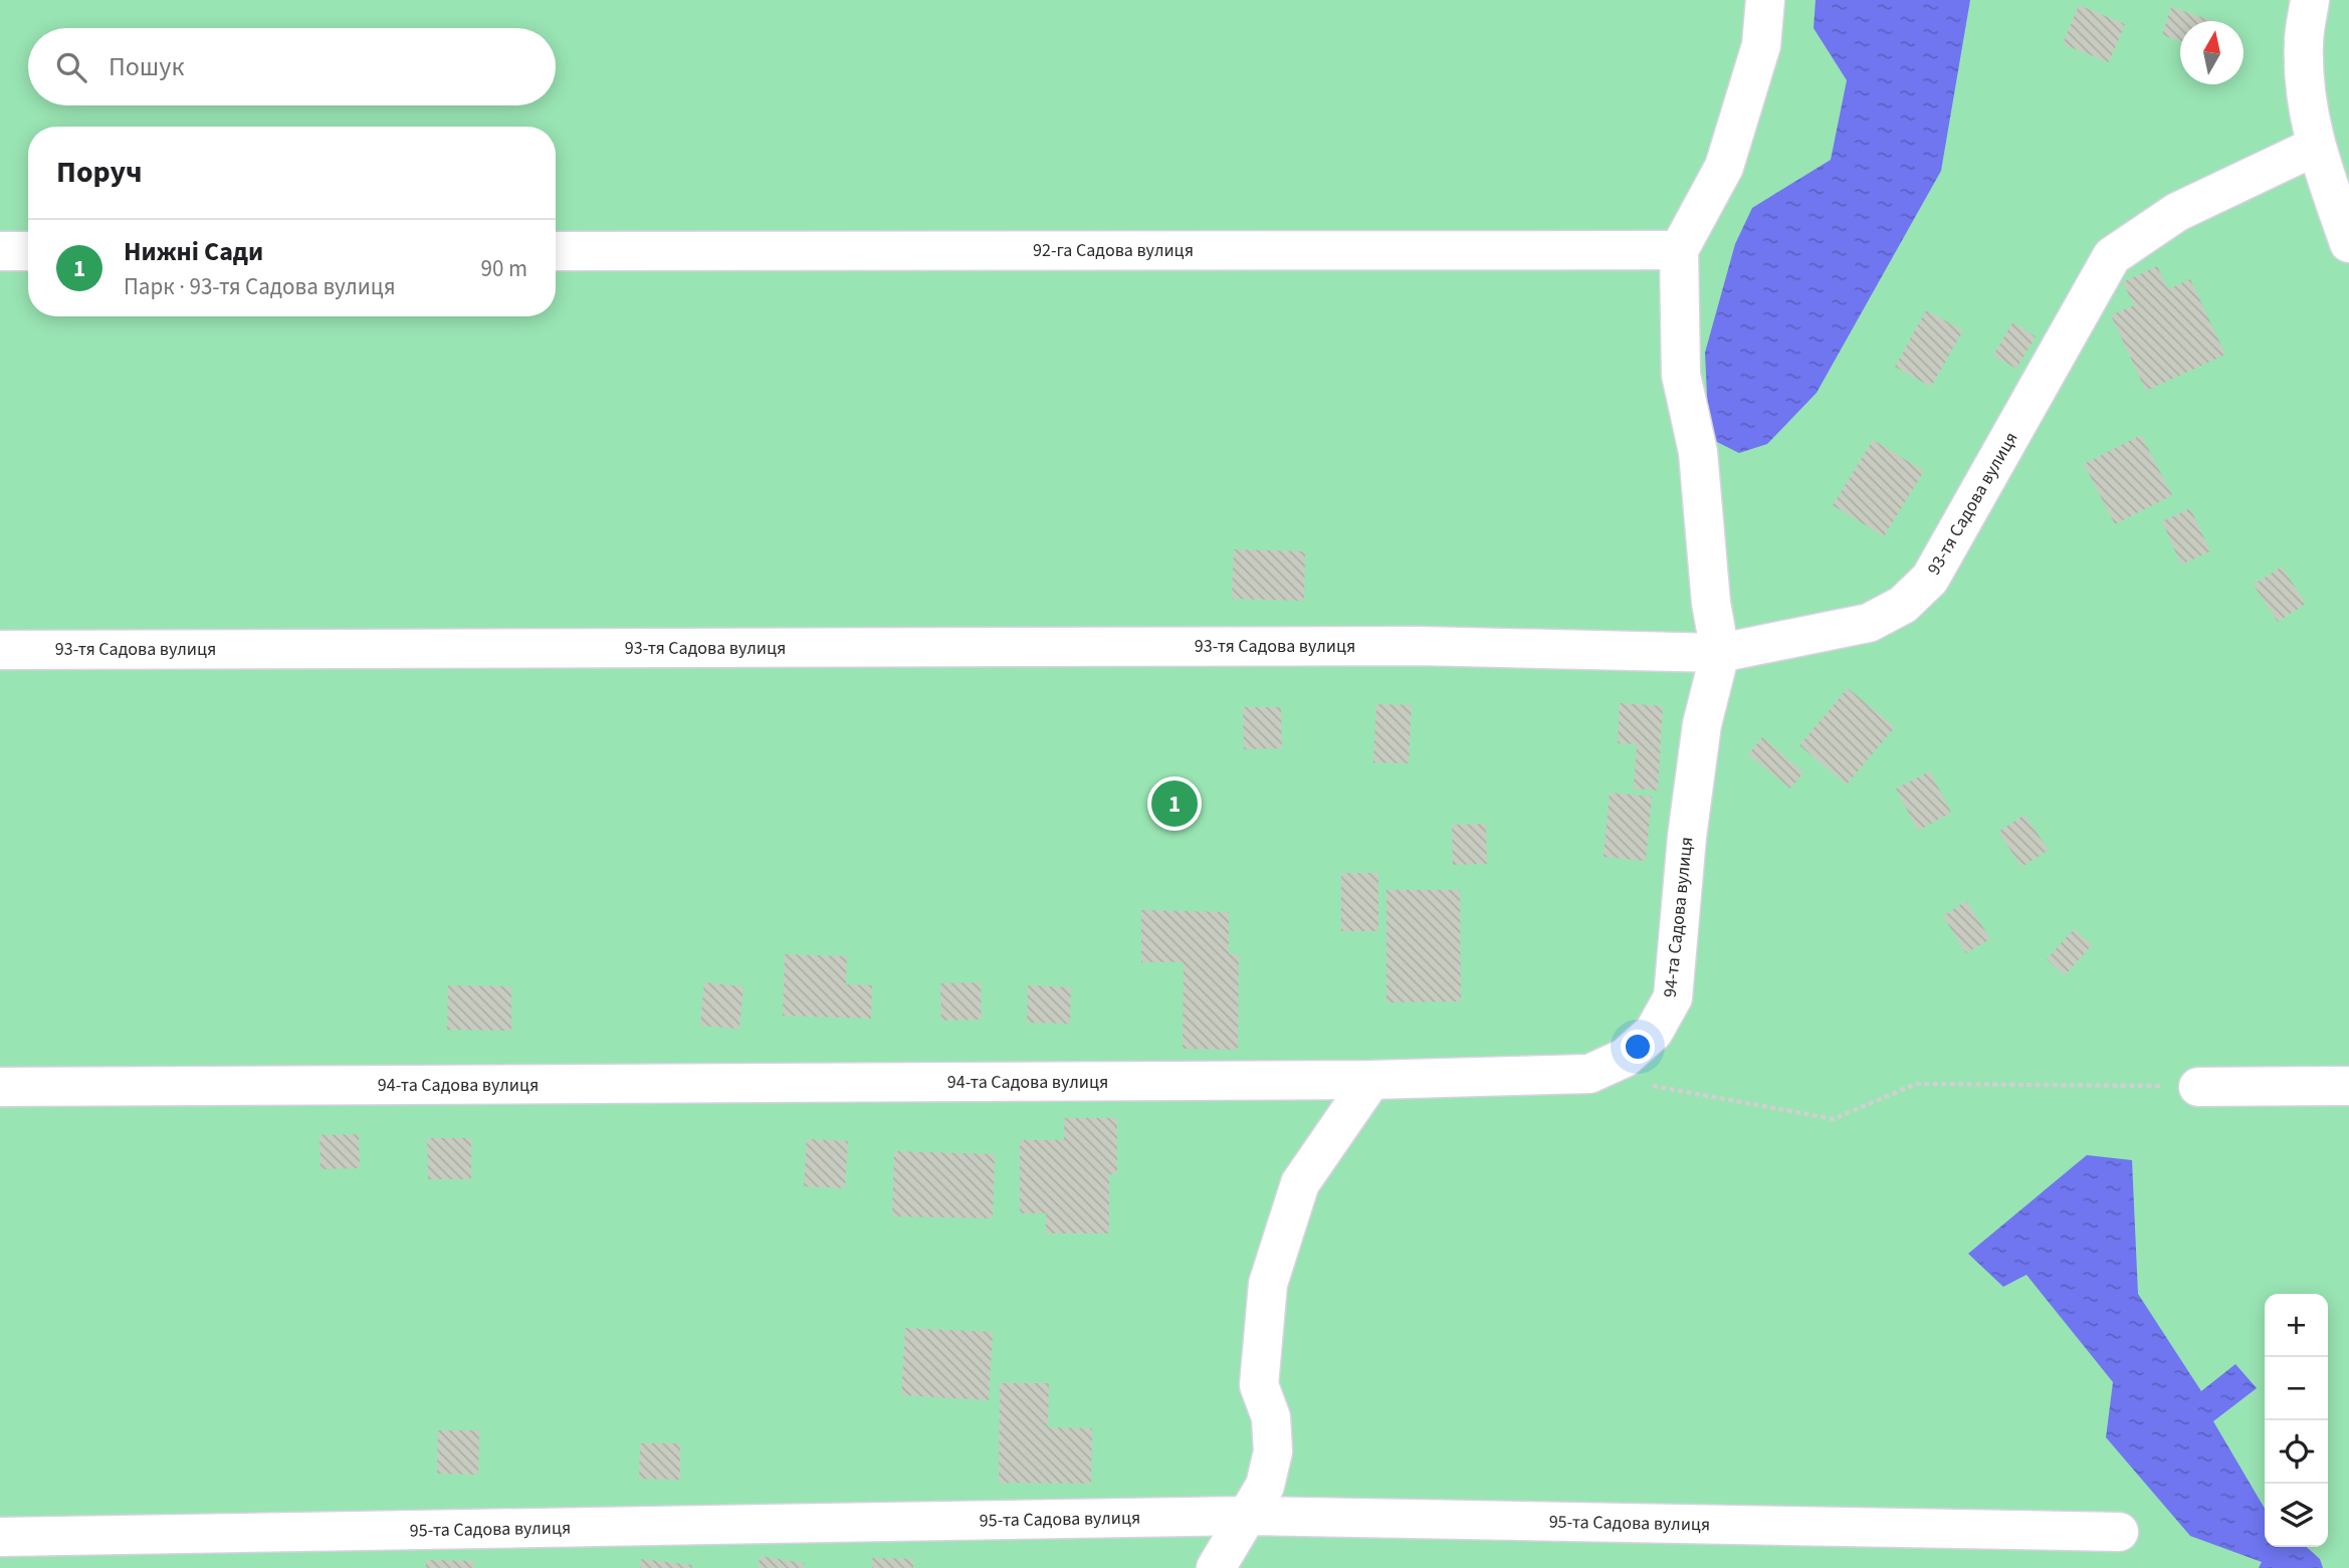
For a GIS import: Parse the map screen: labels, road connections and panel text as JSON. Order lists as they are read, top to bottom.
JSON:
{
  "streets": {
    "street": [
      "92-га Садова вулиця",
      "93-тя Садова вулиця",
      "94-та Садова вулиця",
      "95-та Садова вулиця"
    ]
  },
  "crossings": [
    ["93-тя Садова вулиця", "94-та Садова вулиця"]
  ],
  "north": "top",
  "page": {
    "search": "Пошук",
    "heading": "Поруч",
    "list": [
      {
        "mark": "1",
        "name": "Нижні Сади",
        "note": "Парк · 93-тя Садова вулиця",
        "value": "90 m"
      }
    ],
    "pins": "1",
    "map_buttons": ["+", "−"]
  }
}
